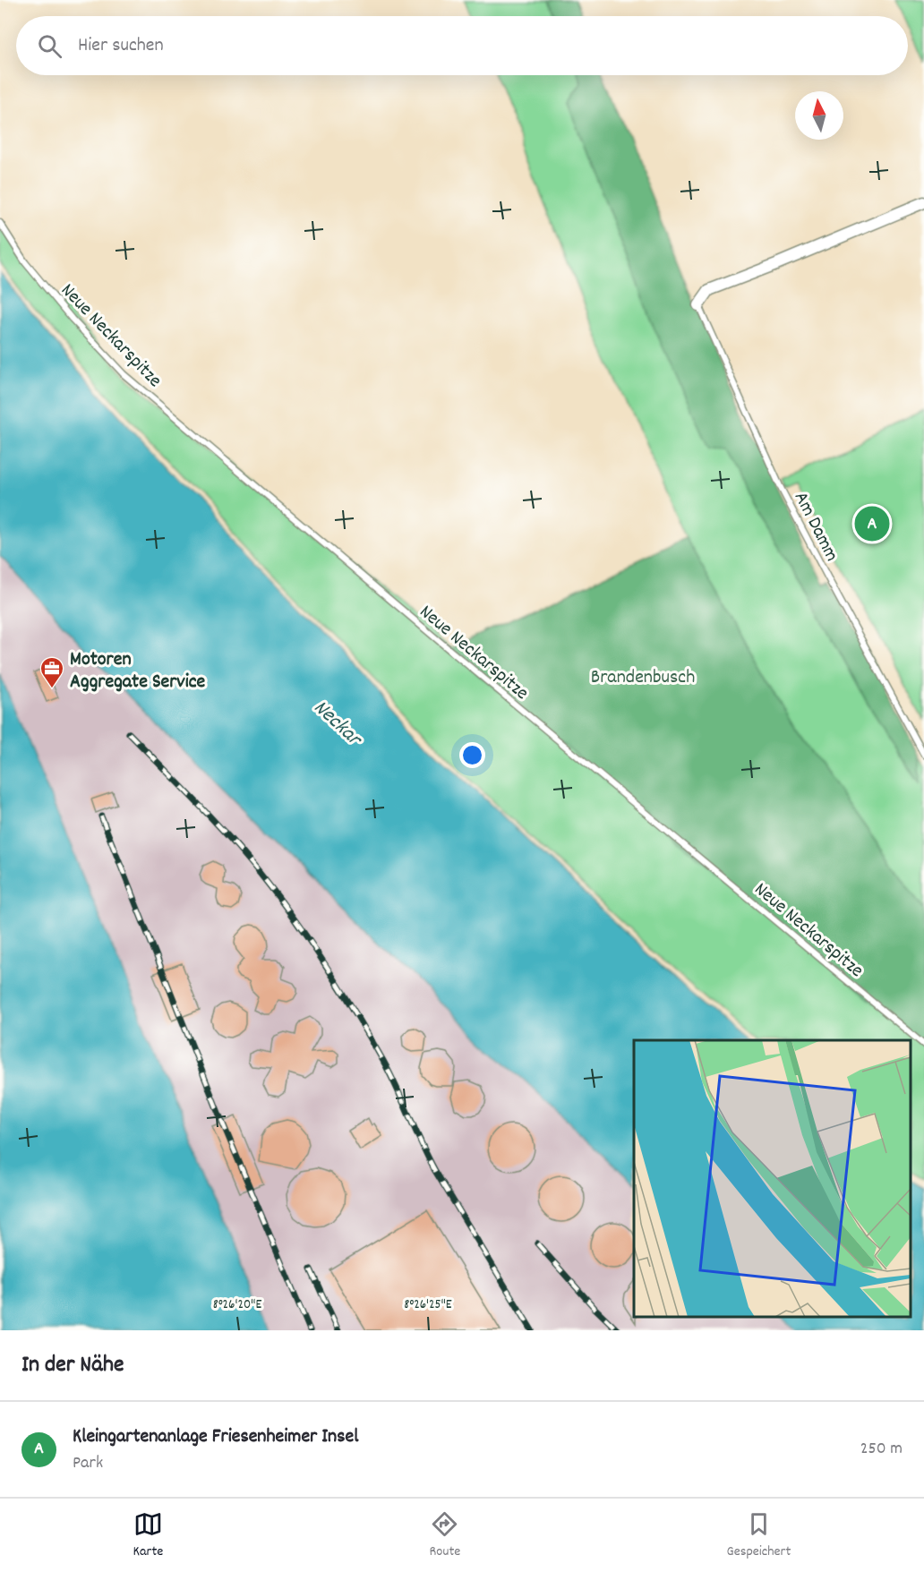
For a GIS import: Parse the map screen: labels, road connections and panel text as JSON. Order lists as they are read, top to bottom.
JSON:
{
  "streets": {
    "lane": ["Neue Neckarspitze", "Am Damm"]
  },
  "water": ["Neckar"],
  "parks": ["Brandenbusch"],
  "places": {
    "office": ["Motoren Aggregate Service"]
  },
  "north": "top",
  "page": {
    "search": "Hier suchen",
    "pins": "A",
    "heading": "In der Nähe",
    "list": [
      {
        "mark": "A",
        "name": "Kleingartenanlage Friesenheimer Insel",
        "note": "Park",
        "value": "250 m"
      }
    ],
    "nav": ["Karte", "Route", "Gespeichert"]
  },
  "coordinates": ["8°26'20\"E", "8°26'25\"E"]
}
